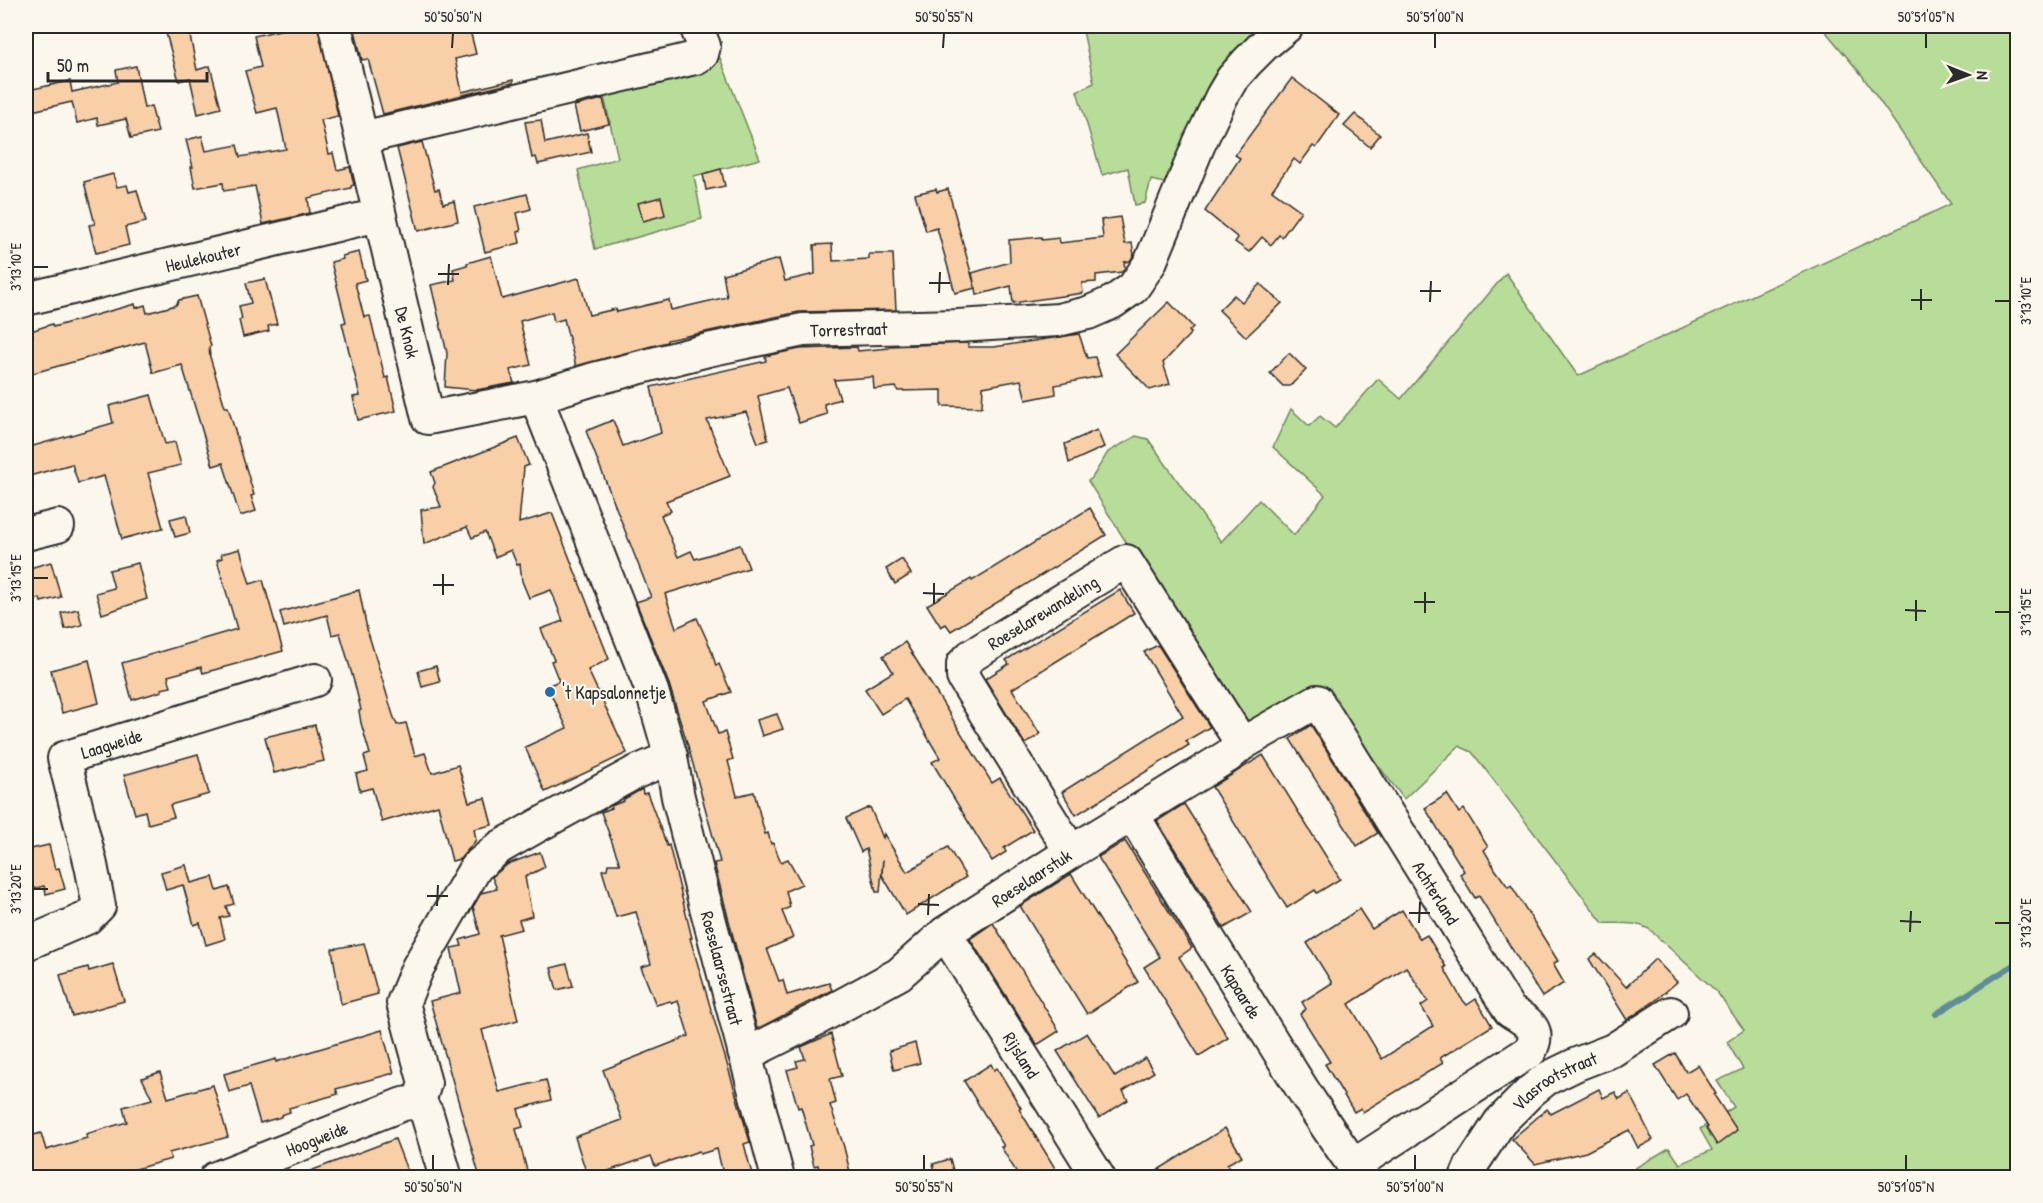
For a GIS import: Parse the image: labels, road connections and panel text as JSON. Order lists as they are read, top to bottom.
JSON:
{
  "streets": {
    "street": [
      "Heulekouter",
      "Torrestraat",
      "De Knok",
      "Roeselarewandeling",
      "Laagweide",
      "Roeselaarstuk",
      "Achterland",
      "Roeselaarsestraat",
      "Kapaarde",
      "Rijsland",
      "Vlasrootstraat",
      "Hoogweide"
    ]
  },
  "crossings": [
    ["Heulekouter", "De Knok"],
    ["Torrestraat", "De Knok"],
    ["Torrestraat", "Roeselaarsestraat"],
    ["De Knok", "Roeselaarsestraat"],
    ["Roeselarewandeling", "Roeselaarstuk"],
    ["Roeselaarstuk", "Achterland"],
    ["Roeselaarstuk", "Roeselaarsestraat"],
    ["Roeselaarstuk", "Kapaarde"],
    ["Roeselaarstuk", "Rijsland"],
    ["Achterland", "Kapaarde"],
    ["Achterland", "Vlasrootstraat"]
  ],
  "places": ["'t Kapsalonnetje"],
  "scale_bar": "50 m",
  "north": "right",
  "coordinates": [
    "50°50'50\"N",
    "50°50'55\"N",
    "50°51'00\"N",
    "50°51'05\"N",
    "3°13'10\"E",
    "3°13'15\"E",
    "3°13'20\"E"
  ]
}
